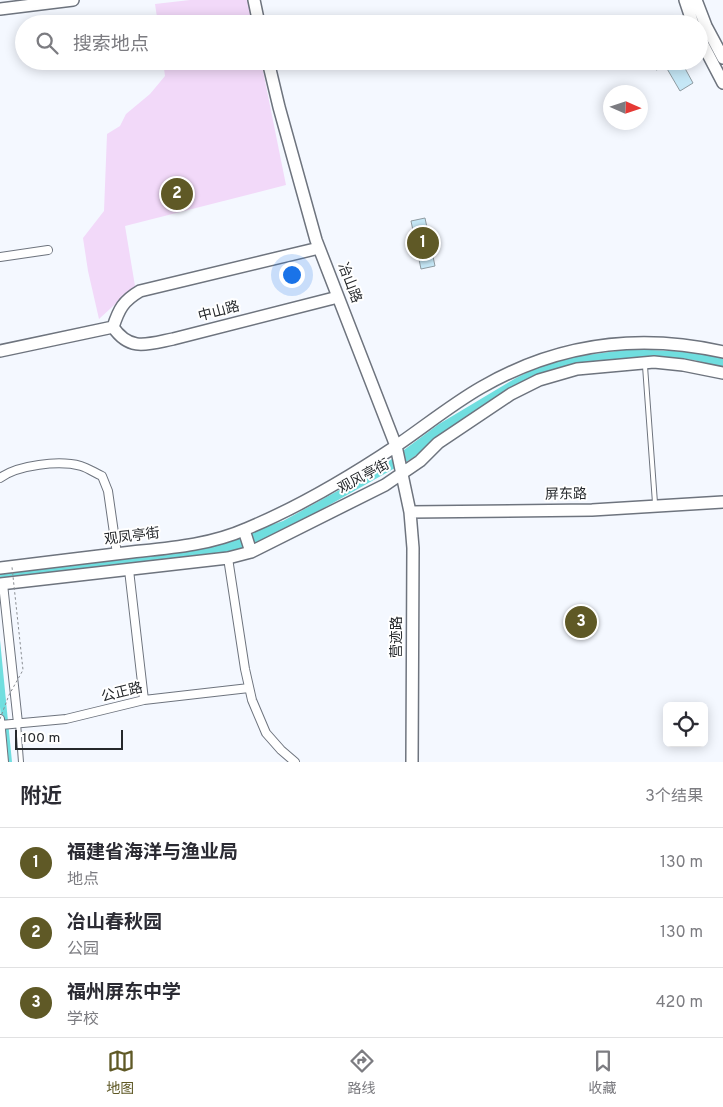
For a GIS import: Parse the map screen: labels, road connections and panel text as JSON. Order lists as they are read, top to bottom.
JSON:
{
  "streets": {
    "street": [
      "冶山路",
      "中山路",
      "观风亭街",
      "屏东路",
      "观凤亭街",
      "营迹路",
      "公正路"
    ]
  },
  "crossings": [
    ["冶山路", "中山路"],
    ["冶山路", "观风亭街"],
    ["冶山路", "屏东路"],
    ["冶山路", "营迹路"],
    ["观风亭街", "观凤亭街"],
    ["屏东路", "营迹路"]
  ],
  "scale_bar": "100 m",
  "north": "right",
  "page": {
    "search": "搜索地点",
    "pins": ["2", "1", "3"],
    "scale": "100 m",
    "heading": ["附近", "3个结果"],
    "list": [
      {
        "mark": "1",
        "name": "福建省海洋与渔业局",
        "note": "地点",
        "value": "130 m"
      },
      {
        "mark": "2",
        "name": "冶山春秋园",
        "note": "公园",
        "value": "130 m"
      },
      {
        "mark": "3",
        "name": "福州屏东中学",
        "note": "学校",
        "value": "420 m"
      }
    ],
    "nav": ["地图", "路线", "收藏"]
  }
}
